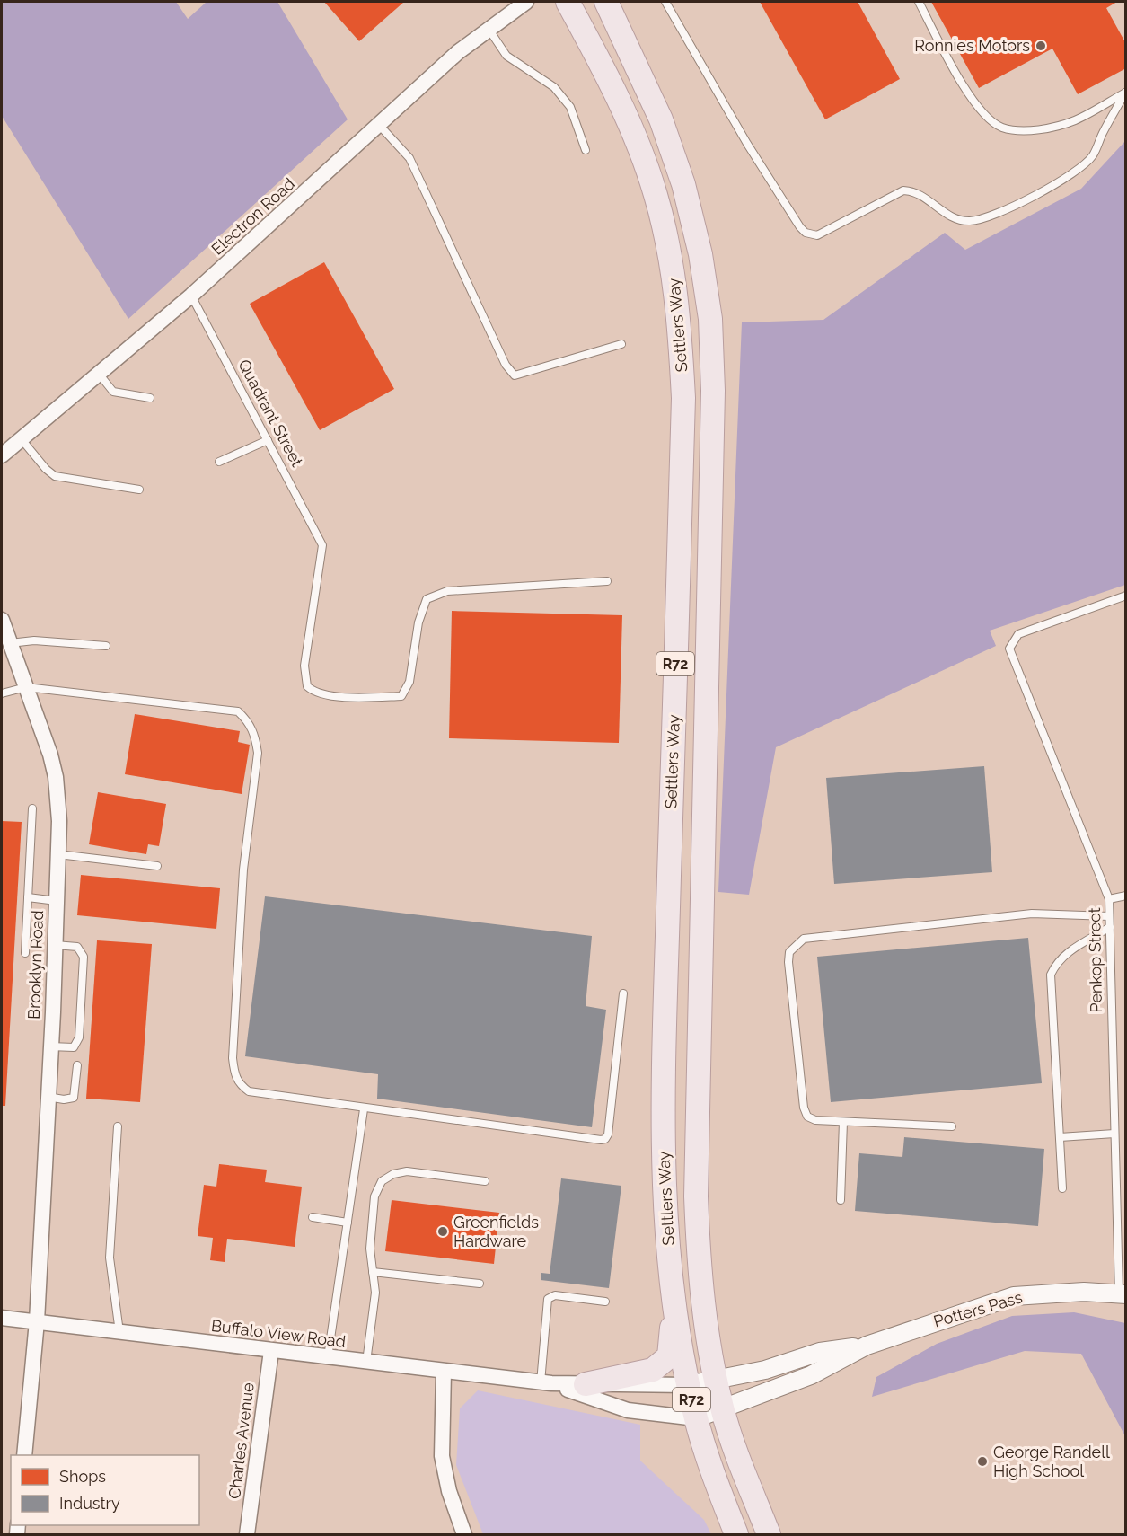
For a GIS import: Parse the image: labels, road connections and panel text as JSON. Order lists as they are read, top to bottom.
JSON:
{
  "streets": {
    "main road": ["Settlers Way", "R72"],
    "street": [
      "Electron Road",
      "Brooklyn Road",
      "Potters Pass",
      "Buffalo View Road",
      "Charles Avenue"
    ],
    "lane": ["Quadrant Street", "Penkop Street"]
  },
  "crossings": [
    ["Electron Road", "Quadrant Street"],
    ["Settlers Way", "Potters Pass"],
    ["Settlers Way", "Buffalo View Road"],
    ["Penkop Street", "Potters Pass"],
    ["Brooklyn Road", "Buffalo View Road"],
    ["Potters Pass", "Buffalo View Road"],
    ["Buffalo View Road", "Charles Avenue"]
  ],
  "places": ["Ronnies Motors", "Greenfields Hardware", "George Randell High School"],
  "legend": ["Shops", "Industry"]
}
